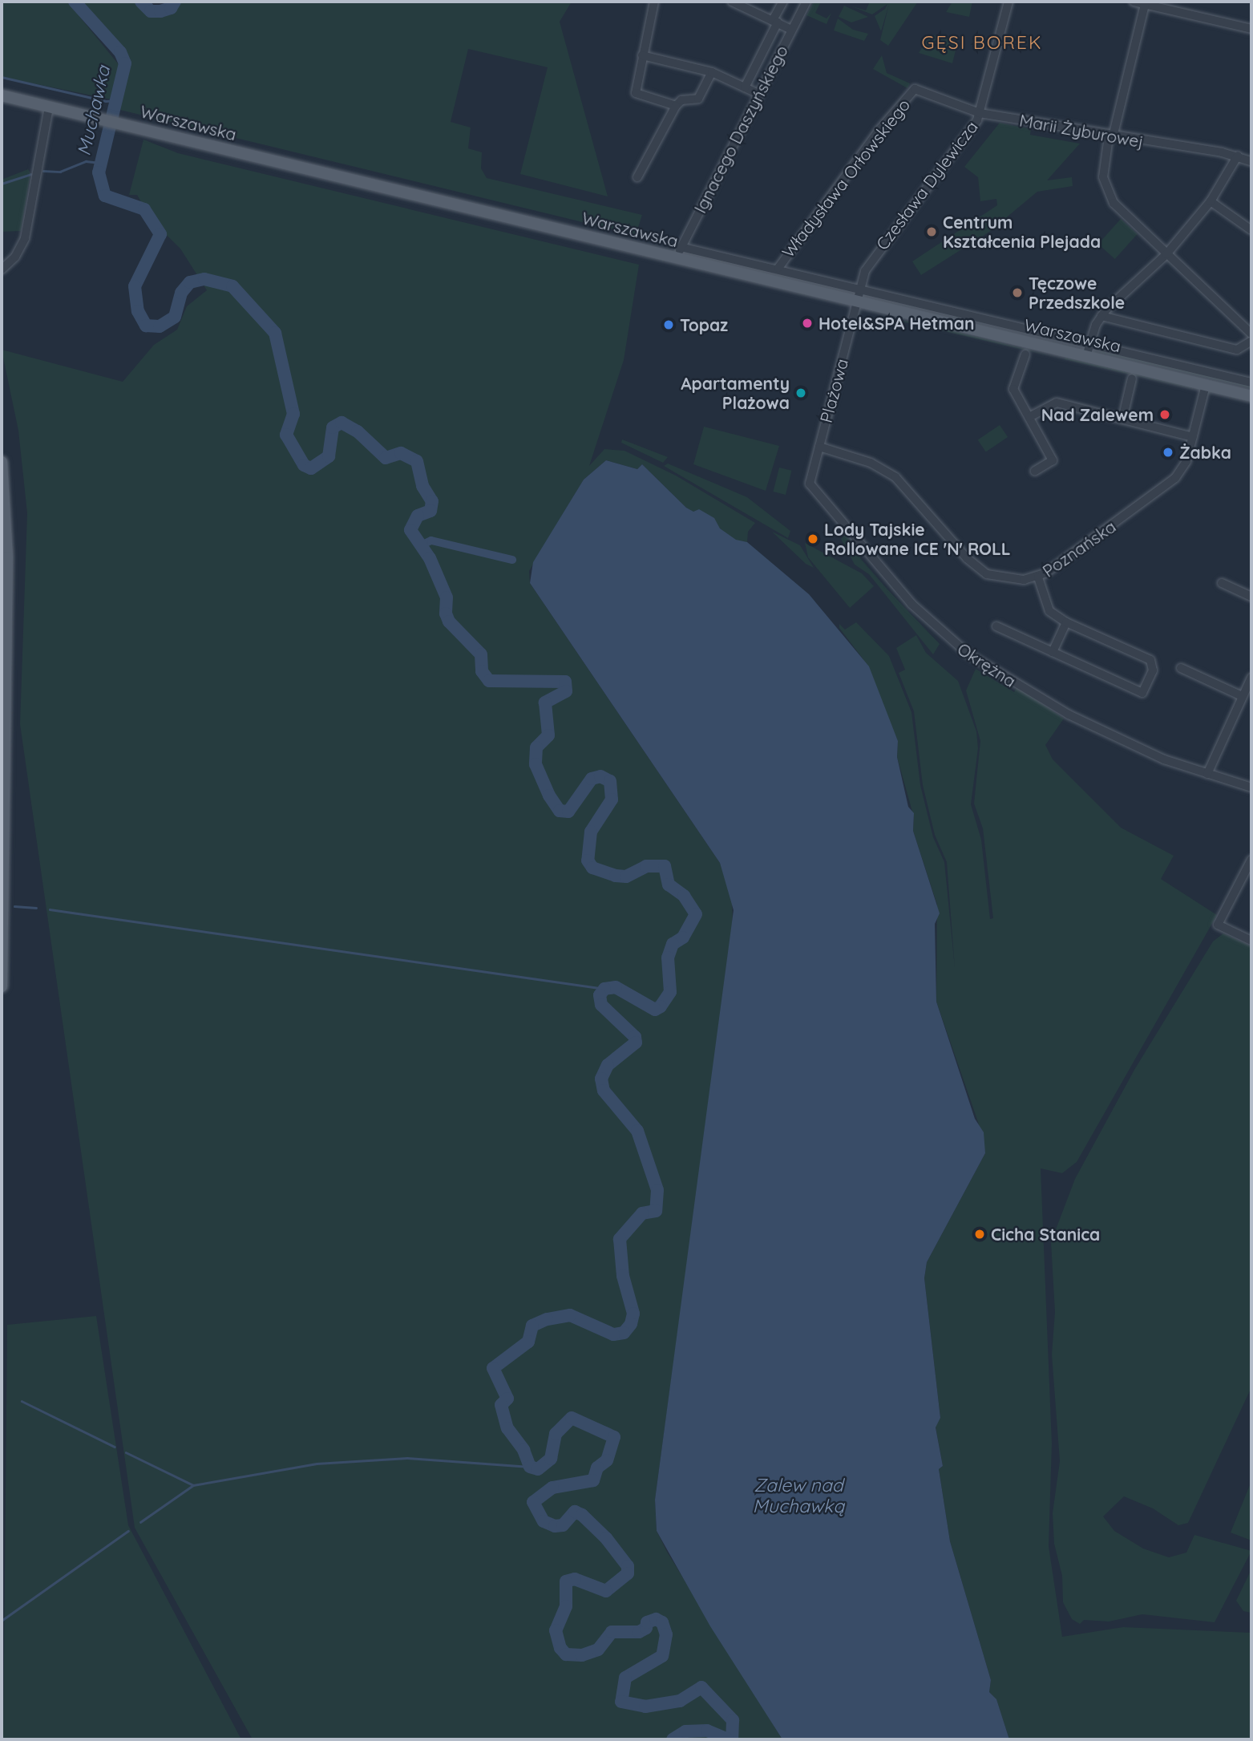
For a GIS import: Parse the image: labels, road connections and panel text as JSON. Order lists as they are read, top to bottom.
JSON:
{
  "streets": {
    "main road": ["Warszawska"],
    "street": [
      "Ignacego Daszyńskiego",
      "Marii Żyburowej",
      "Władysława Orłowskiego",
      "Czesława Dylewicza",
      "Plażowa",
      "Poznańska",
      "Okrężna"
    ]
  },
  "crossings": [
    ["Warszawska", "Ignacego Daszyńskiego"],
    ["Warszawska", "Czesława Dylewicza"],
    ["Warszawska", "Plażowa"],
    ["Warszawska", "Poznańska"],
    ["Marii Żyburowej", "Władysława Orłowskiego"],
    ["Marii Żyburowej", "Czesława Dylewicza"],
    ["Czesława Dylewicza", "Plażowa"],
    ["Plażowa", "Poznańska"],
    ["Plażowa", "Okrężna"],
    ["Poznańska", "Okrężna"]
  ],
  "districts": ["GĘSI BOREK"],
  "water": ["Muchawka", "Zalew nad Muchawką"],
  "places": [
    "Centrum Kształcenia Plejada",
    "Tęczowe Przedszkole",
    "Hotel&SPA Hetman",
    "Topaz",
    "Apartamenty Plażowa",
    "Nad Zalewem",
    "Żabka",
    "Lody Tajskie Rollowane ICE 'N' ROLL",
    "Cicha Stanica"
  ]
}
